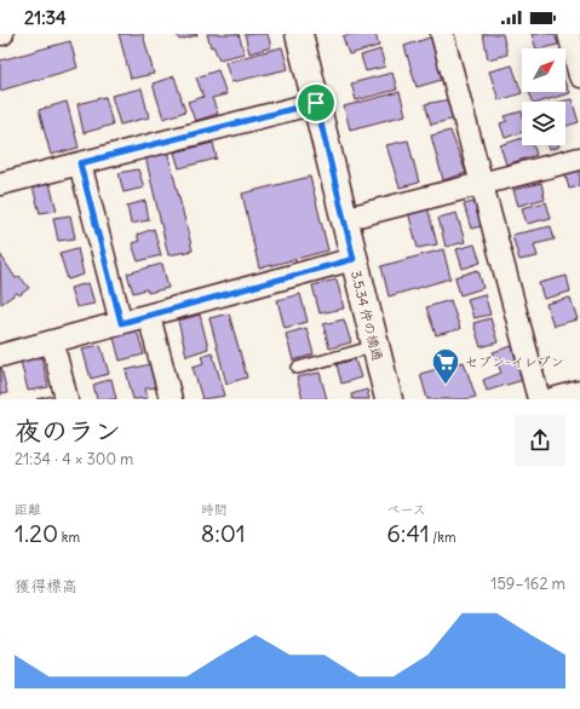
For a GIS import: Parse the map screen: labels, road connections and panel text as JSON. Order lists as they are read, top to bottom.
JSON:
{
  "streets": {
    "street": ["3.5.34 仲の橋通"]
  },
  "places": {
    "supermarket": ["セブン-イレブン"]
  },
  "north": "top right",
  "page": {
    "status": "21:34",
    "heading": ["夜のラン", "21:34 · 4 × 300 m"],
    "stats": [
      ["距離", "1.20 km"],
      ["時間", "8:01"],
      ["ペース", "6:41 /km"]
    ],
    "chart": ["獲得標高", "159–162 m"]
  }
}
